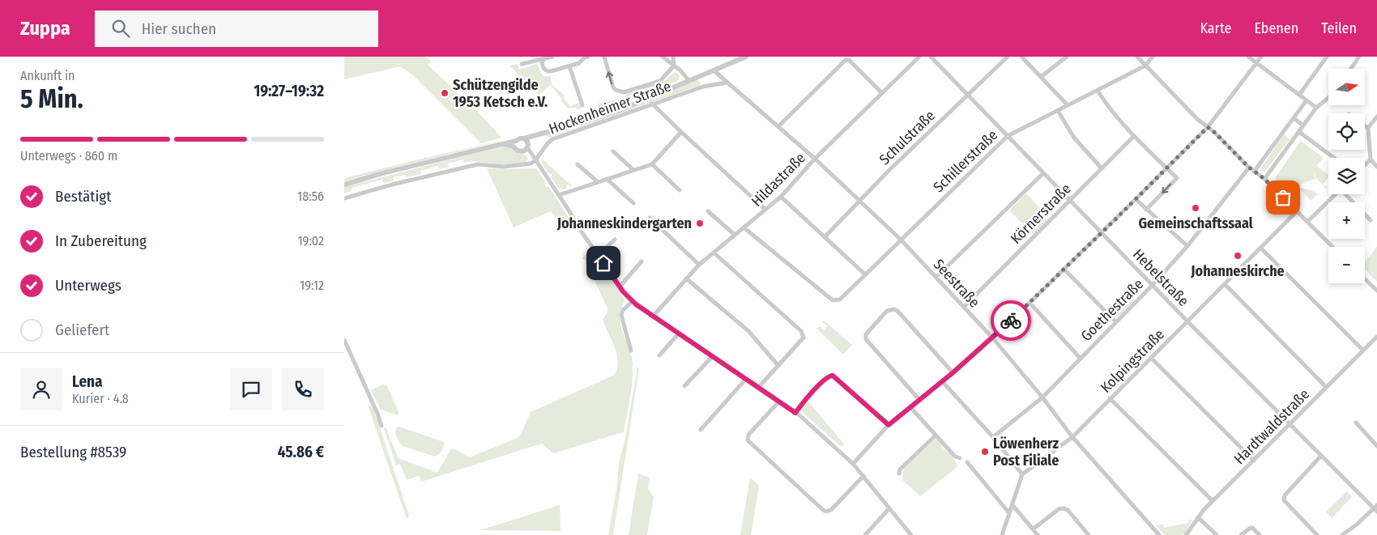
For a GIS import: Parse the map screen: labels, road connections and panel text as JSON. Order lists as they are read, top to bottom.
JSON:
{
  "streets": {
    "street": [
      "Hockenheimer Straße",
      "Schulstraße",
      "Schillerstraße",
      "Hildastraße",
      "Körnerstraße",
      "Hebelstraße",
      "Seestraße",
      "Goethestraße",
      "Kolpingstraße",
      "Hardtwaldstraße"
    ]
  },
  "crossings": [
    ["Hockenheimer Straße", "Seestraße"],
    ["Schulstraße", "Hebelstraße"],
    ["Schulstraße", "Seestraße"],
    ["Schillerstraße", "Hildastraße"],
    ["Schillerstraße", "Hebelstraße"],
    ["Schillerstraße", "Seestraße"],
    ["Hildastraße", "Seestraße"],
    ["Körnerstraße", "Hebelstraße"],
    ["Körnerstraße", "Seestraße"],
    ["Hebelstraße", "Goethestraße"],
    ["Hebelstraße", "Kolpingstraße"],
    ["Hebelstraße", "Hardtwaldstraße"],
    ["Seestraße", "Goethestraße"],
    ["Seestraße", "Kolpingstraße"]
  ],
  "places": [
    "Schützengilde 1953 Ketsch e.V.",
    "Gemeinschaftssaal",
    "Johanneskindergarten",
    "Johanneskirche",
    "Löwenherz Post Filiale"
  ],
  "north": "right",
  "page": {
    "header": "Zuppa",
    "search": "Hier suchen",
    "nav": ["Karte", "Ebenen", "Teilen"],
    "heading": ["5 Min.", "Ankunft in", "19:27–19:32"],
    "panel": [
      "Lena",
      "Kurier · 4.8",
      "Bestellung #8539",
      "45.86 €"
    ],
    "map_buttons": ["+", "−"],
    "bar": "Unterwegs · 860 m",
    "list": [
      ["Bestätigt", "18:56"],
      ["In Zubereitung", "19:02"],
      ["Unterwegs", "19:12"],
      "Geliefert"
    ]
  }
}
